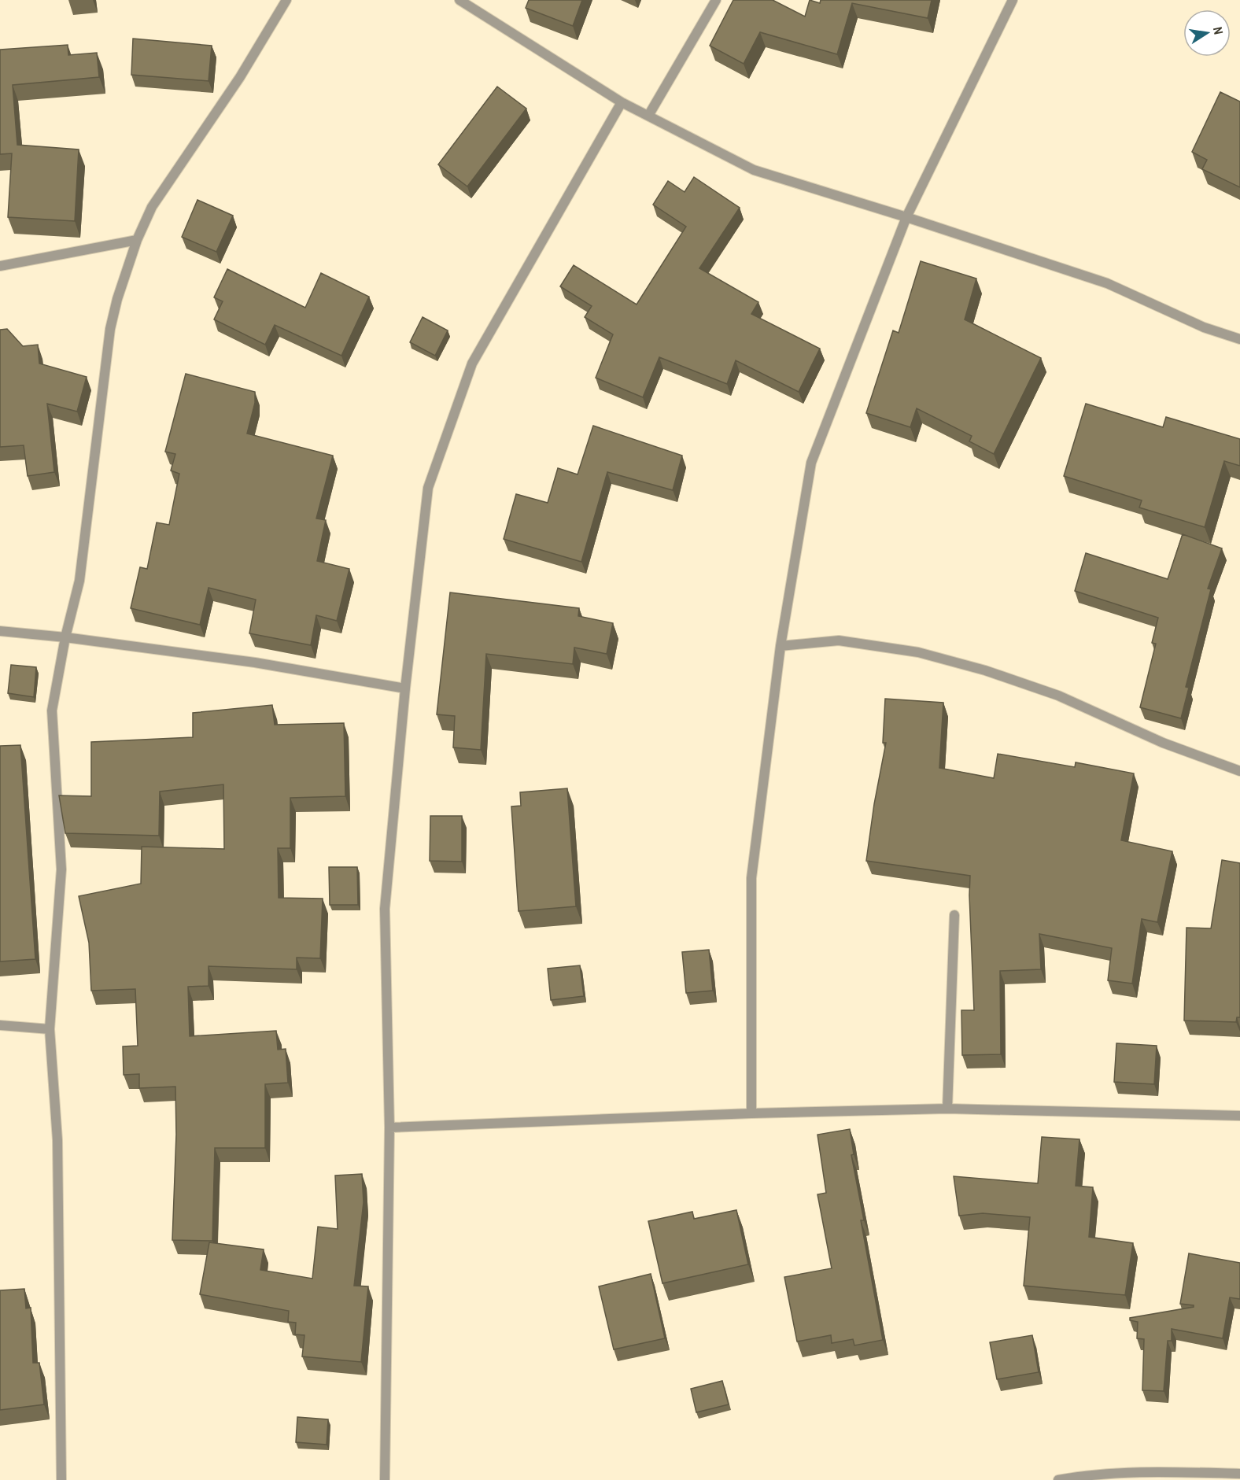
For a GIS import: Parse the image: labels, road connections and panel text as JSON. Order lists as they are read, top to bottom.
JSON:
{
  "north": "right"
}
